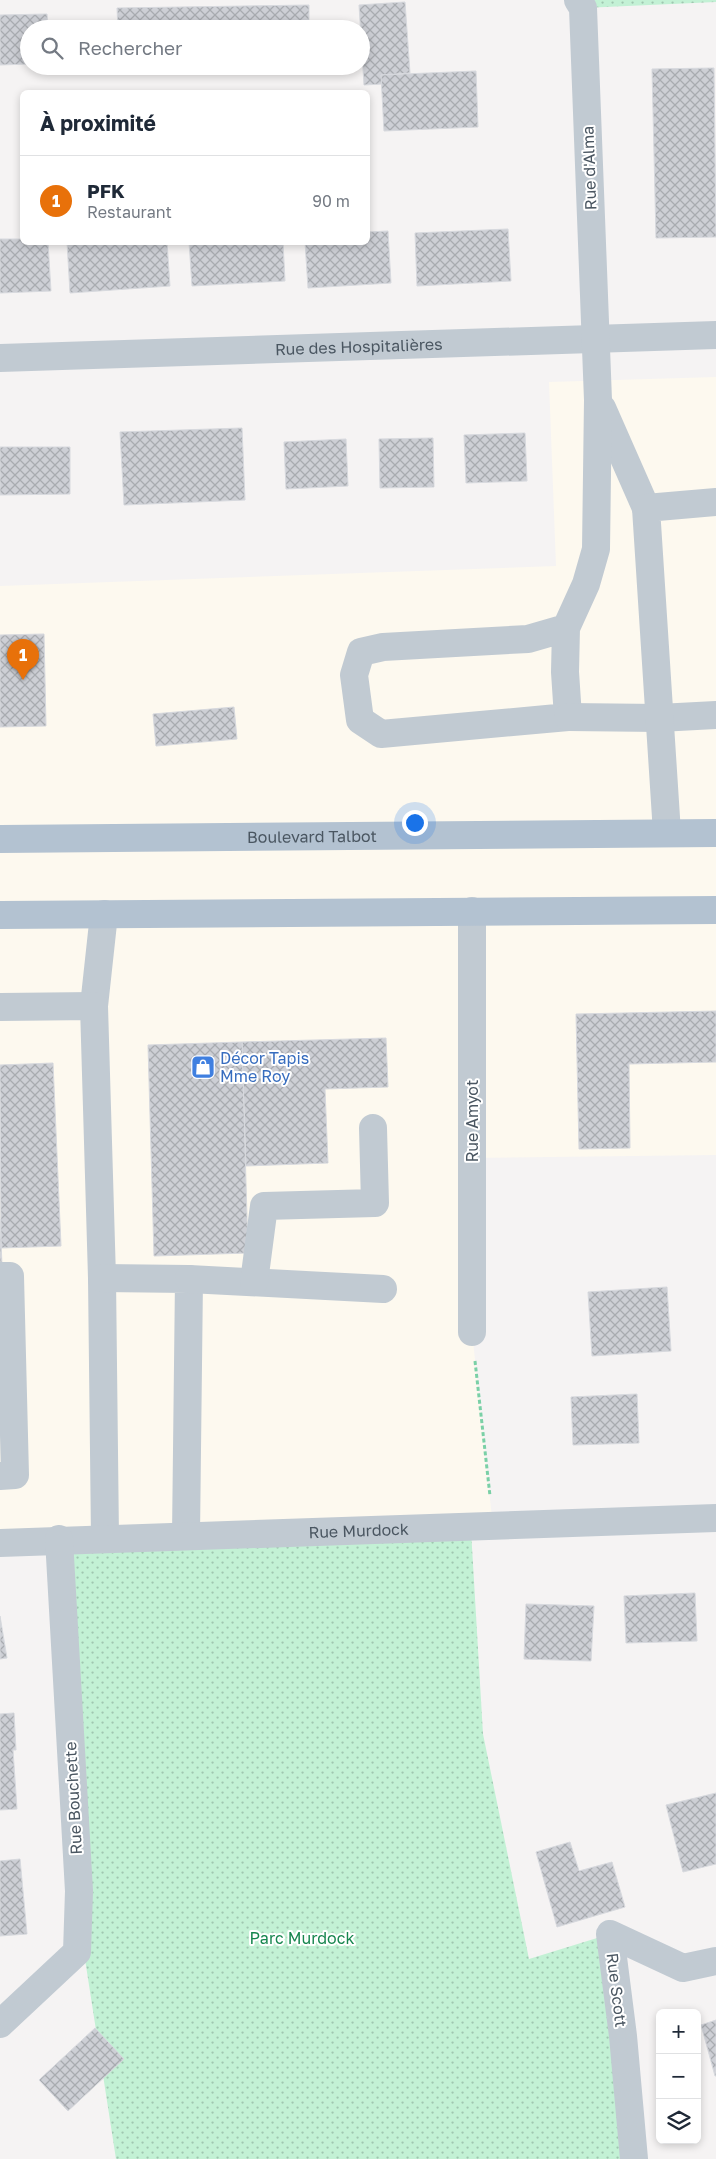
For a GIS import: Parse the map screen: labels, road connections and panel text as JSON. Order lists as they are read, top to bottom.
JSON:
{
  "streets": {
    "main road": ["Boulevard Talbot"],
    "street": [
      "Rue d'Alma",
      "Rue des Hospitalières",
      "Rue Amyot",
      "Rue Murdock",
      "Rue Bouchette",
      "Rue Scott"
    ]
  },
  "crossings": [
    ["Rue d'Alma", "Rue des Hospitalières"],
    ["Rue Murdock", "Rue Bouchette"]
  ],
  "parks": ["Parc Murdock"],
  "places": {
    "shop": ["Décor Tapis Mme Roy"]
  },
  "page": {
    "search": "Rechercher",
    "heading": "À proximité",
    "list": [
      {
        "mark": "1",
        "name": "PFK",
        "note": "Restaurant",
        "value": "90 m"
      }
    ],
    "pins": "1",
    "map_buttons": ["+", "−"]
  }
}
